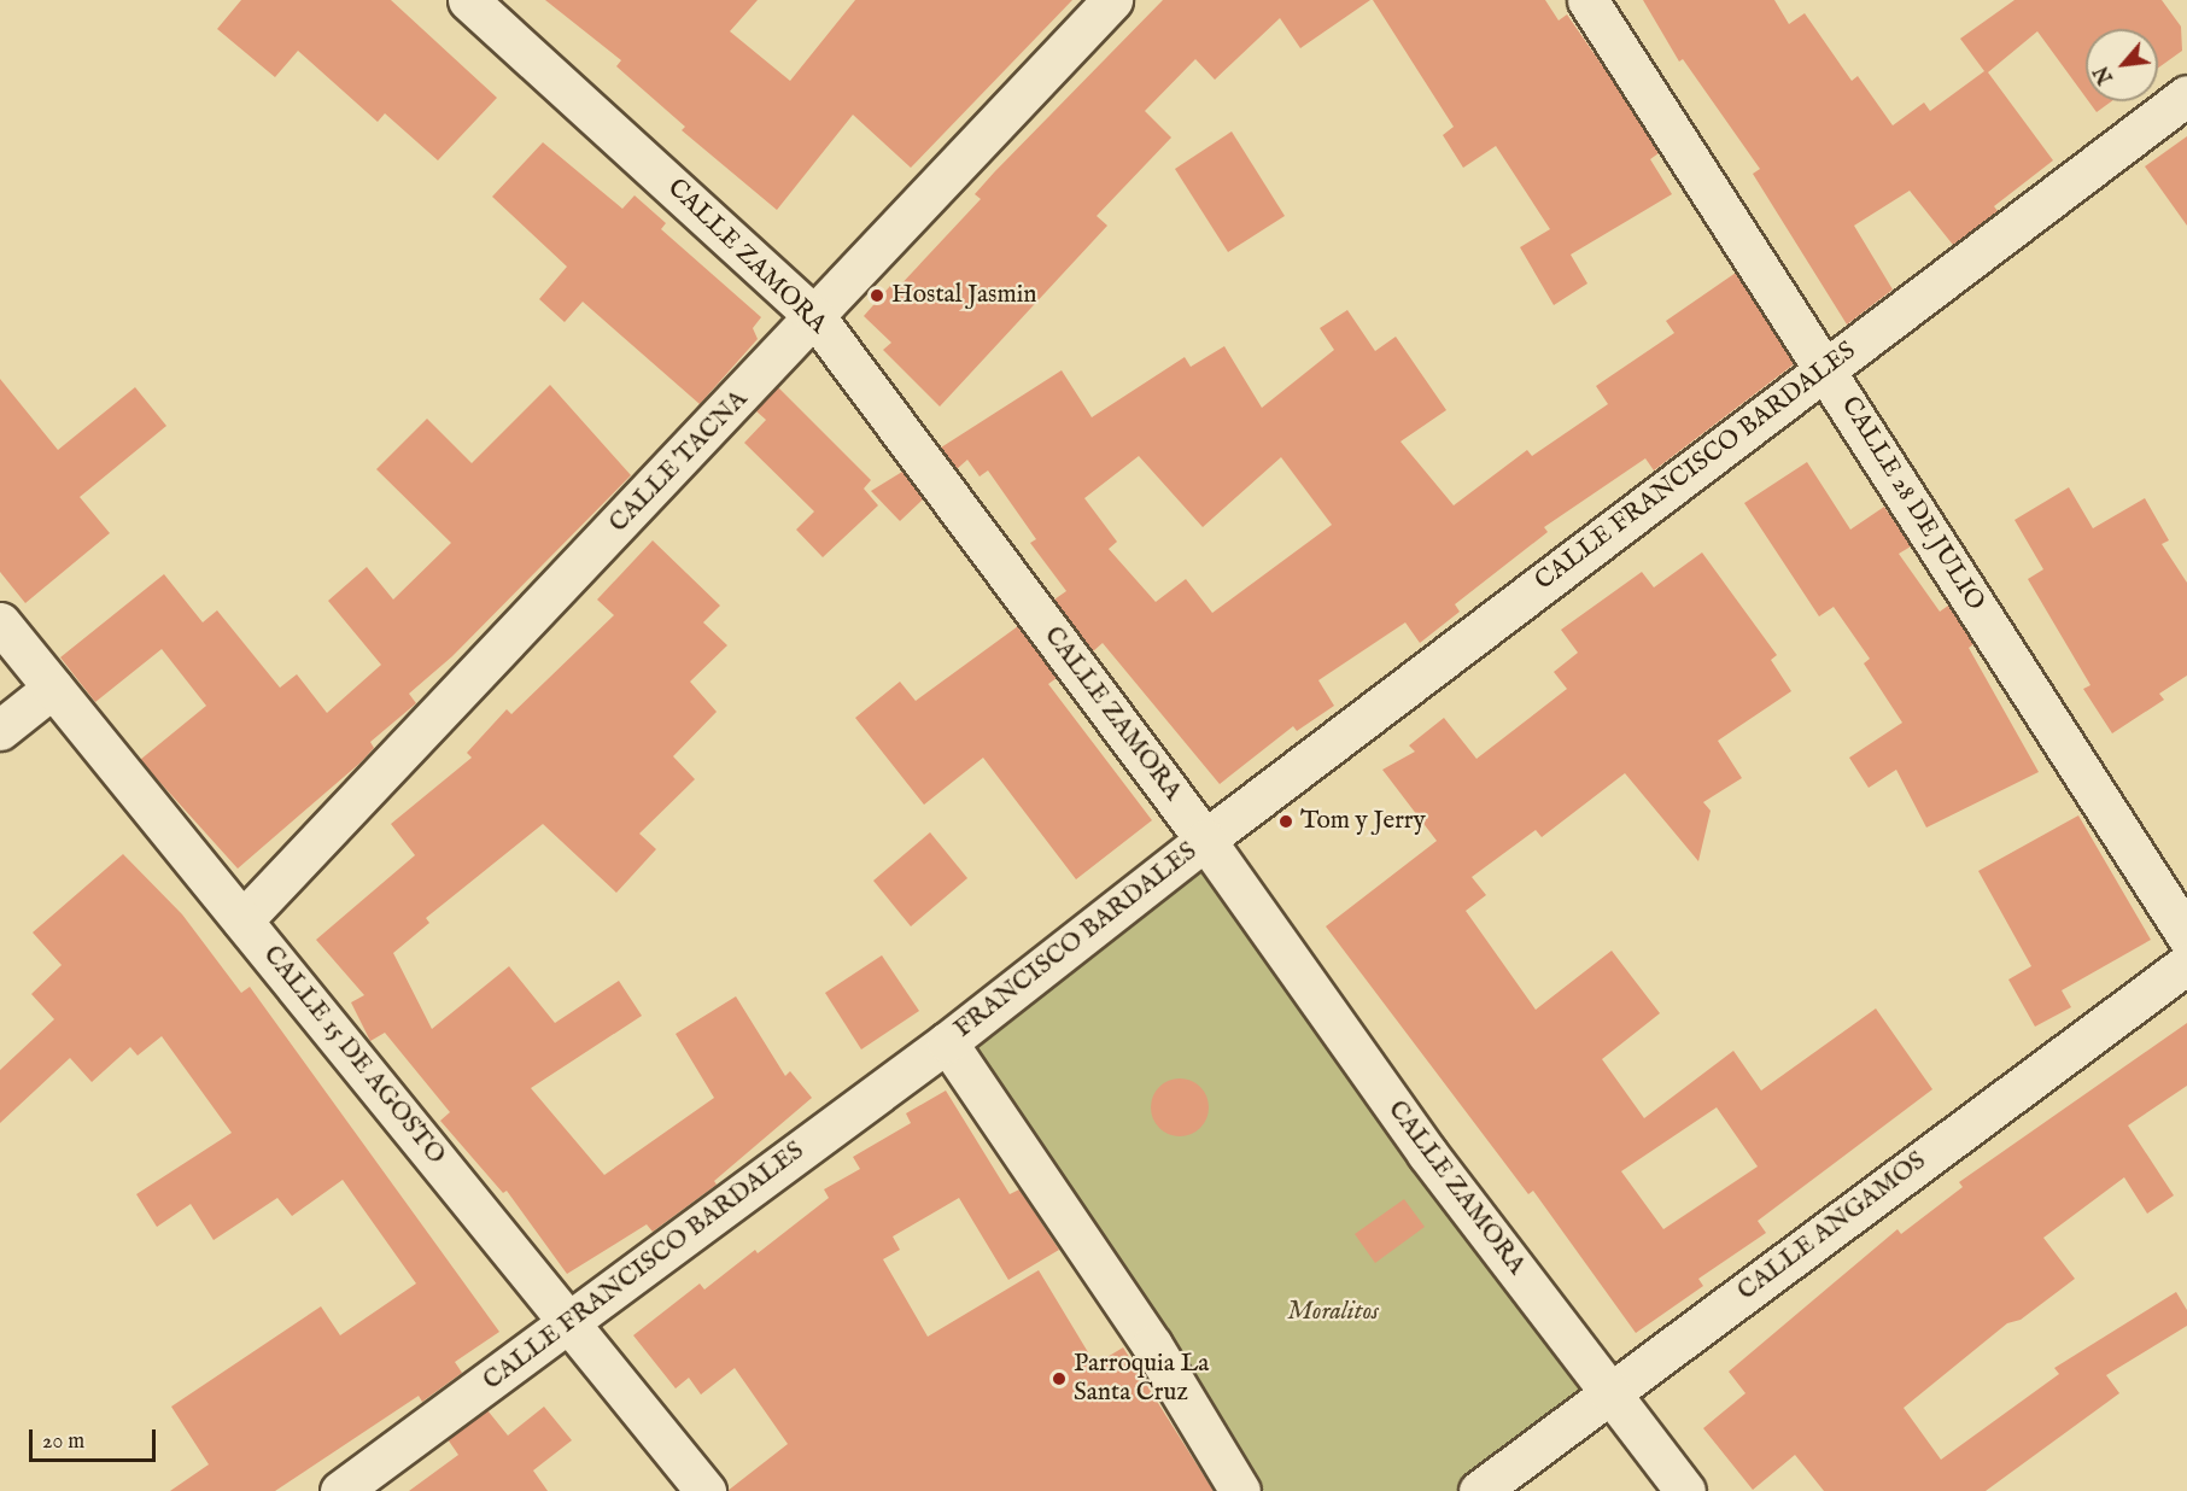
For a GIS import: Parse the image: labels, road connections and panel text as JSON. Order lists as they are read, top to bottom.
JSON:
{
  "streets": {
    "street": [
      "CALLE ZAMORA",
      "CALLE TACNA",
      "CALLE FRANCISCO BARDALES",
      "CALLE 28 DE JULIO",
      "FRANCISCO BARDALES",
      "CALLE 15 DE AGOSTO",
      "CALLE ANGAMOS"
    ]
  },
  "crossings": [
    ["CALLE ZAMORA", "CALLE TACNA"],
    ["CALLE ZAMORA", "CALLE FRANCISCO BARDALES"],
    ["CALLE ZAMORA", "FRANCISCO BARDALES"],
    ["CALLE ZAMORA", "CALLE ANGAMOS"],
    ["CALLE TACNA", "CALLE 15 DE AGOSTO"],
    ["CALLE FRANCISCO BARDALES", "CALLE 28 DE JULIO"],
    ["CALLE FRANCISCO BARDALES", "FRANCISCO BARDALES"],
    ["CALLE FRANCISCO BARDALES", "CALLE 15 DE AGOSTO"]
  ],
  "parks": ["Moralitos"],
  "places": ["Hostal Jasmin", "Tom y Jerry", "Parroquia La Santa Cruz"],
  "scale_bar": "20 m",
  "north": "bottom left"
}
